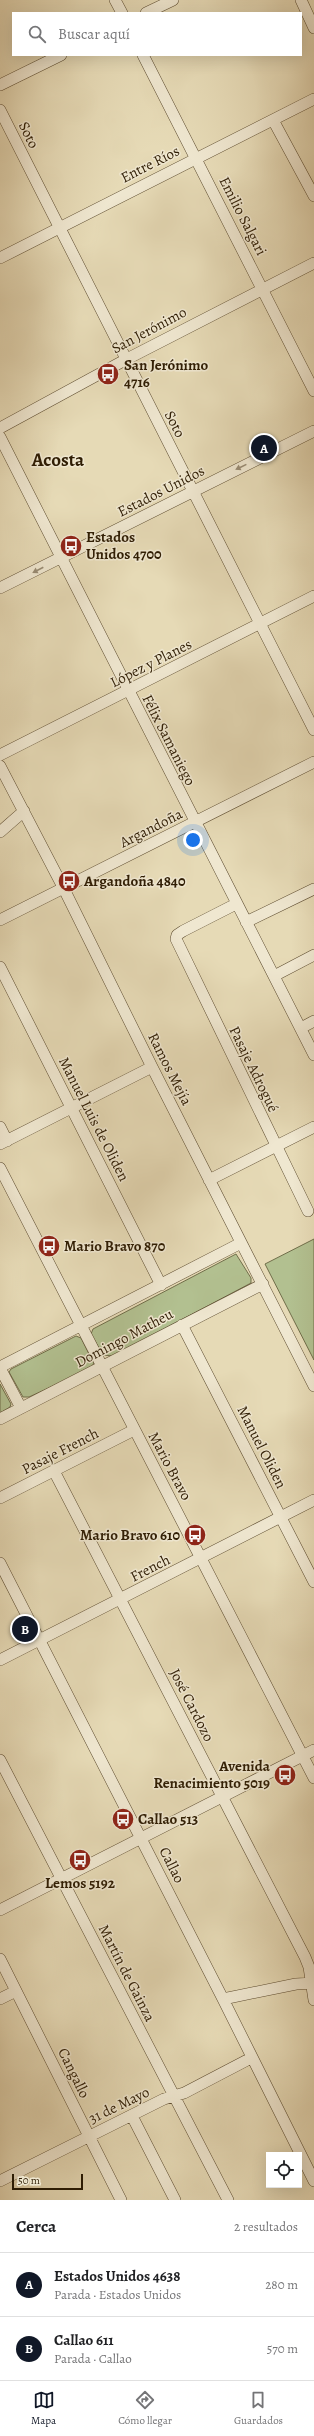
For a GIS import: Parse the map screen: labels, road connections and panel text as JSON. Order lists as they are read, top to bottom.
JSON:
{
  "streets": {
    "street": [
      "Soto",
      "Entre Ríos",
      "Emilio Salgari",
      "San Jerónimo",
      "Estados Unidos",
      "López y Planes",
      "Félix Samaniego",
      "Argandoña",
      "Ramos Mejía",
      "Pasaje Adrogué",
      "Manuel Luis de Oliden",
      "Domingo Matheu",
      "Manuel Oliden",
      "Pasaje French",
      "Mario Bravo",
      "French",
      "José Cardozo",
      "Callao",
      "Martín de Gainza",
      "Cangallo",
      "31 de Mayo"
    ]
  },
  "crossings": [
    ["Soto", "Entre Ríos"],
    ["Soto", "San Jerónimo"],
    ["Soto", "Estados Unidos"],
    ["Soto", "López y Planes"],
    ["Entre Ríos", "Emilio Salgari"],
    ["Emilio Salgari", "San Jerónimo"],
    ["Estados Unidos", "Félix Samaniego"],
    ["López y Planes", "Félix Samaniego"],
    ["Félix Samaniego", "Argandoña"],
    ["Félix Samaniego", "Pasaje Adrogué"],
    ["Argandoña", "Ramos Mejía"],
    ["Ramos Mejía", "Domingo Matheu"],
    ["Manuel Luis de Oliden", "Domingo Matheu"],
    ["Domingo Matheu", "Manuel Oliden"],
    ["Domingo Matheu", "Mario Bravo"],
    ["Manuel Oliden", "French"],
    ["Pasaje French", "Mario Bravo"],
    ["Pasaje French", "José Cardozo"],
    ["Mario Bravo", "French"],
    ["French", "José Cardozo"],
    ["French", "Callao"],
    ["Callao", "31 de Mayo"],
    ["Martín de Gainza", "31 de Mayo"],
    ["Cangallo", "31 de Mayo"]
  ],
  "one_way": ["Estados Unidos"],
  "districts": ["Acosta"],
  "places": {
    "bus stop": [
      "San Jerónimo 4716",
      "Estados Unidos 4700",
      "Argandoña 4840",
      "Mario Bravo 870",
      "Mario Bravo 610",
      "Avenida Renacimiento 5019",
      "Callao 513",
      "Lemos 5192"
    ]
  },
  "scale_bar": "50 m",
  "page": {
    "search": "Buscar aquí",
    "pins": ["A", "B"],
    "scale": "50 m",
    "heading": ["Cerca", "2 resultados"],
    "list": [
      {
        "mark": "A",
        "name": "Estados Unidos 4638",
        "note": "Parada · Estados Unidos",
        "value": "280 m"
      },
      {
        "mark": "B",
        "name": "Callao 611",
        "note": "Parada · Callao",
        "value": "570 m"
      }
    ],
    "nav": ["Mapa", "Cómo llegar", "Guardados"]
  }
}
